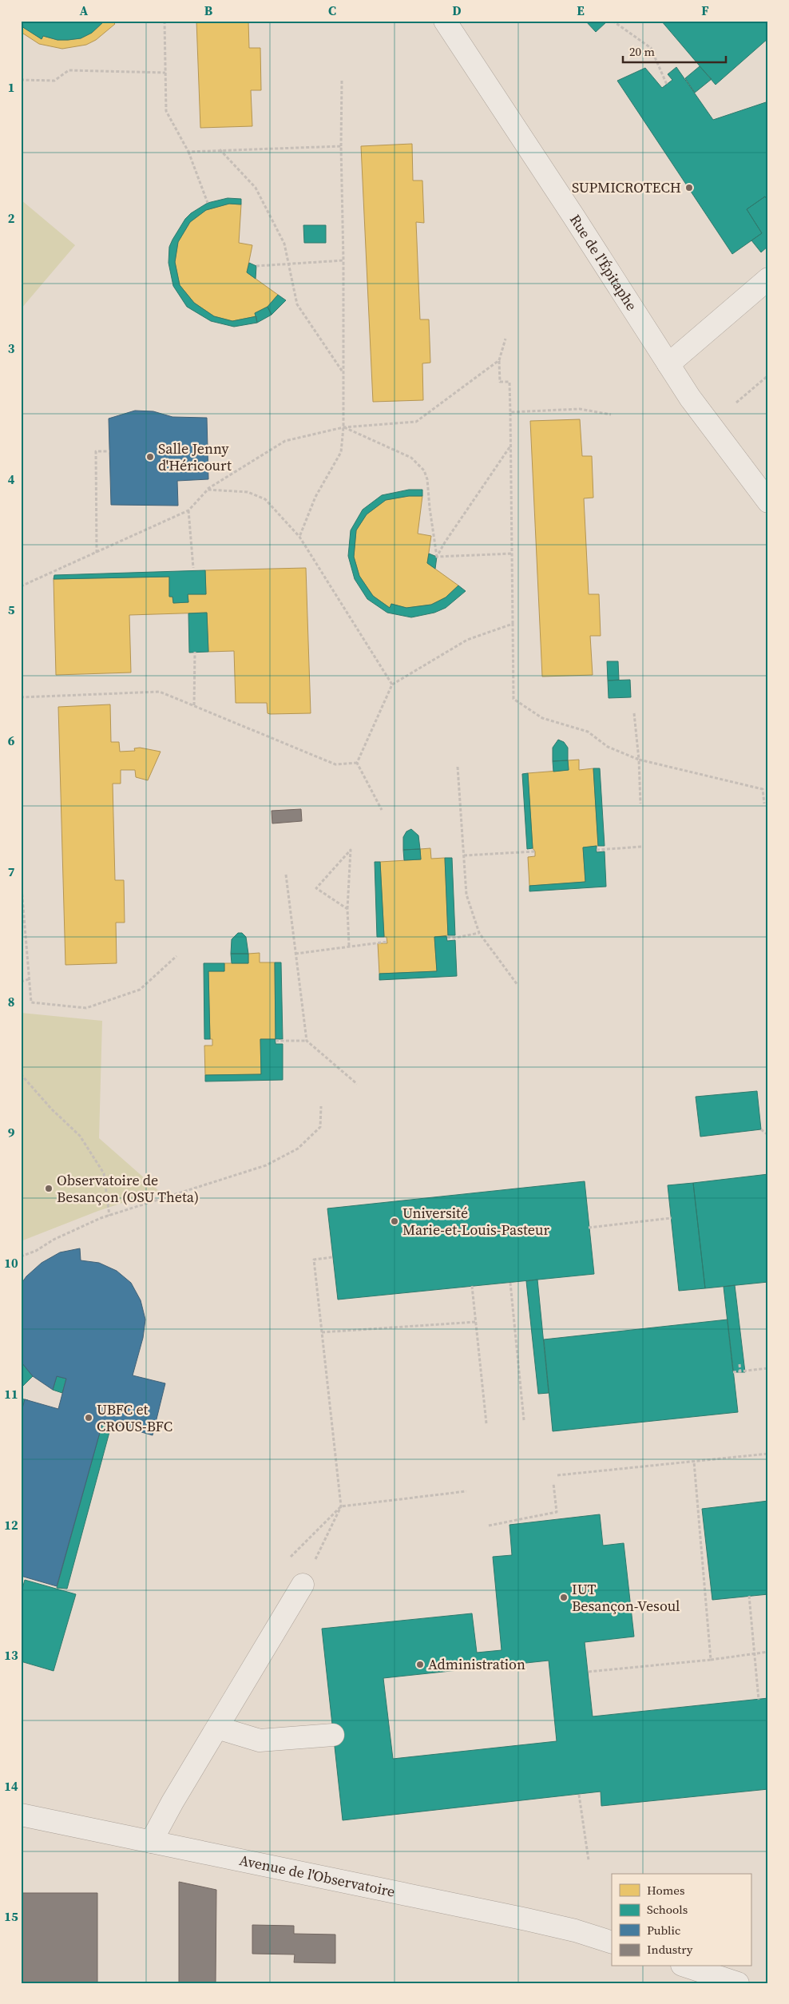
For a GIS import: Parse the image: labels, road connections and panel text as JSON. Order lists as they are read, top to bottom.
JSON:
{
  "streets": {
    "street": ["Rue de l'Épitaphe", "Avenue de l'Observatoire"]
  },
  "places": [
    "SUPMICROTECH",
    "Salle Jenny d'Héricourt",
    "Observatoire de Besançon (OSU Theta)",
    "Université Marie-et-Louis-Pasteur",
    "UBFC et CROUS-BFC",
    "IUT Besançon-Vesoul",
    "Administration"
  ],
  "legend": [
    "Homes",
    "Schools",
    "Public",
    "Industry"
  ],
  "scale_bar": "20 m",
  "grid": {
    "columns": [
      "A",
      "B",
      "C",
      "D",
      "E",
      "F"
    ],
    "rows": [
      "1",
      "2",
      "3",
      "4",
      "5",
      "6",
      "7",
      "8",
      "9",
      "10",
      "11",
      "12",
      "13",
      "14",
      "15"
    ]
  }
}
